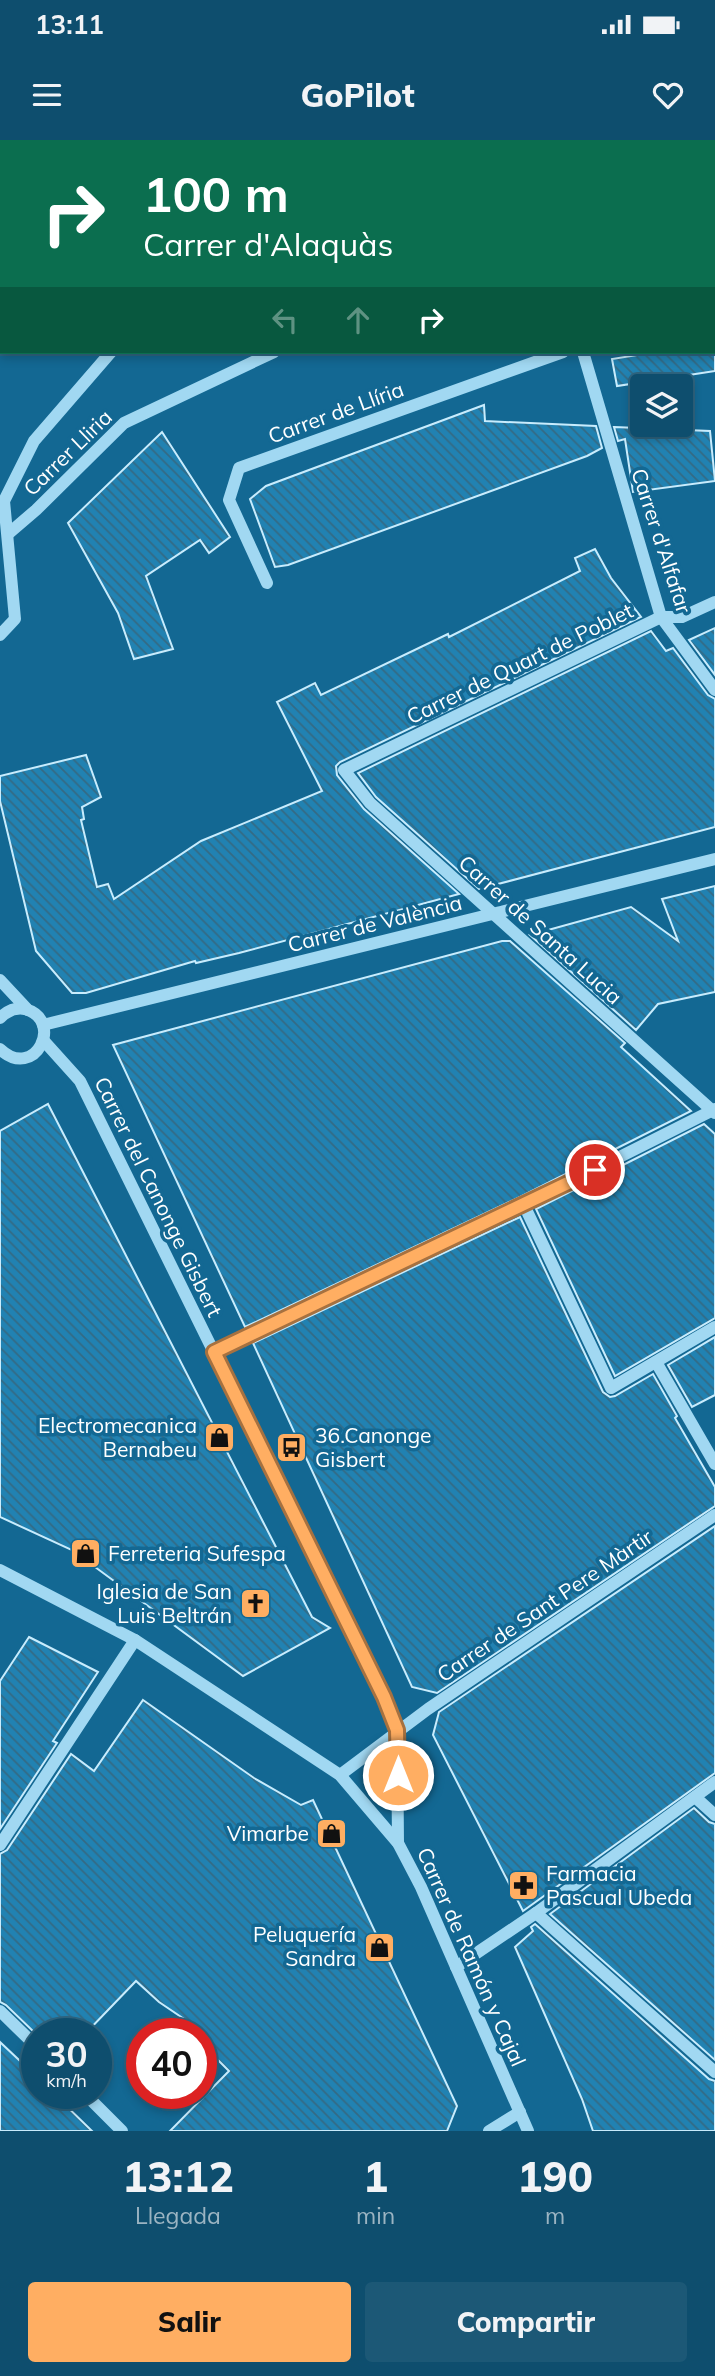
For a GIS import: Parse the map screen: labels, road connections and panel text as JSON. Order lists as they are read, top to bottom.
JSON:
{
  "streets": {
    "street": [
      "Carrer de Llíria",
      "Carrer Lliria",
      "Carrer d'Alfafar",
      "Carrer de Quart de Poblet",
      "Carrer de València",
      "Carrer de Santa Lucia",
      "Carrer del Canonge Gisbert",
      "Carrer de Sant Pere Màrtir",
      "Carrer de Ramón y Cajal"
    ]
  },
  "crossings": [
    ["Carrer d'Alfafar", "Carrer de Quart de Poblet"],
    ["Carrer de Quart de Poblet", "Carrer de Santa Lucia"],
    ["Carrer de València", "Carrer de Santa Lucia"],
    ["Carrer del Canonge Gisbert", "Carrer de Sant Pere Màrtir"],
    ["Carrer del Canonge Gisbert", "Carrer de Ramón y Cajal"],
    ["Carrer de Sant Pere Màrtir", "Carrer de Ramón y Cajal"]
  ],
  "places": {
    "shop": [
      "Electromecanica Bernabeu",
      "Ferreteria Sufespa",
      "Vimarbe",
      "Peluquería Sandra"
    ],
    "bus stop": ["36.Canonge Gisbert"],
    "church": ["Iglesia de San Luis Beltrán"],
    "pharmacy": ["Farmacia Pascual Ubeda"]
  },
  "page": {
    "status": "13:11",
    "header": "GoPilot",
    "turn": ["100 m", "Carrer d'Alaquàs"],
    "speed": "30 km/h",
    "limit": "40",
    "eta": [
      "13:12",
      "Llegada",
      "1",
      "min",
      "190",
      "m"
    ],
    "buttons": ["Salir", "Compartir"]
  }
}
